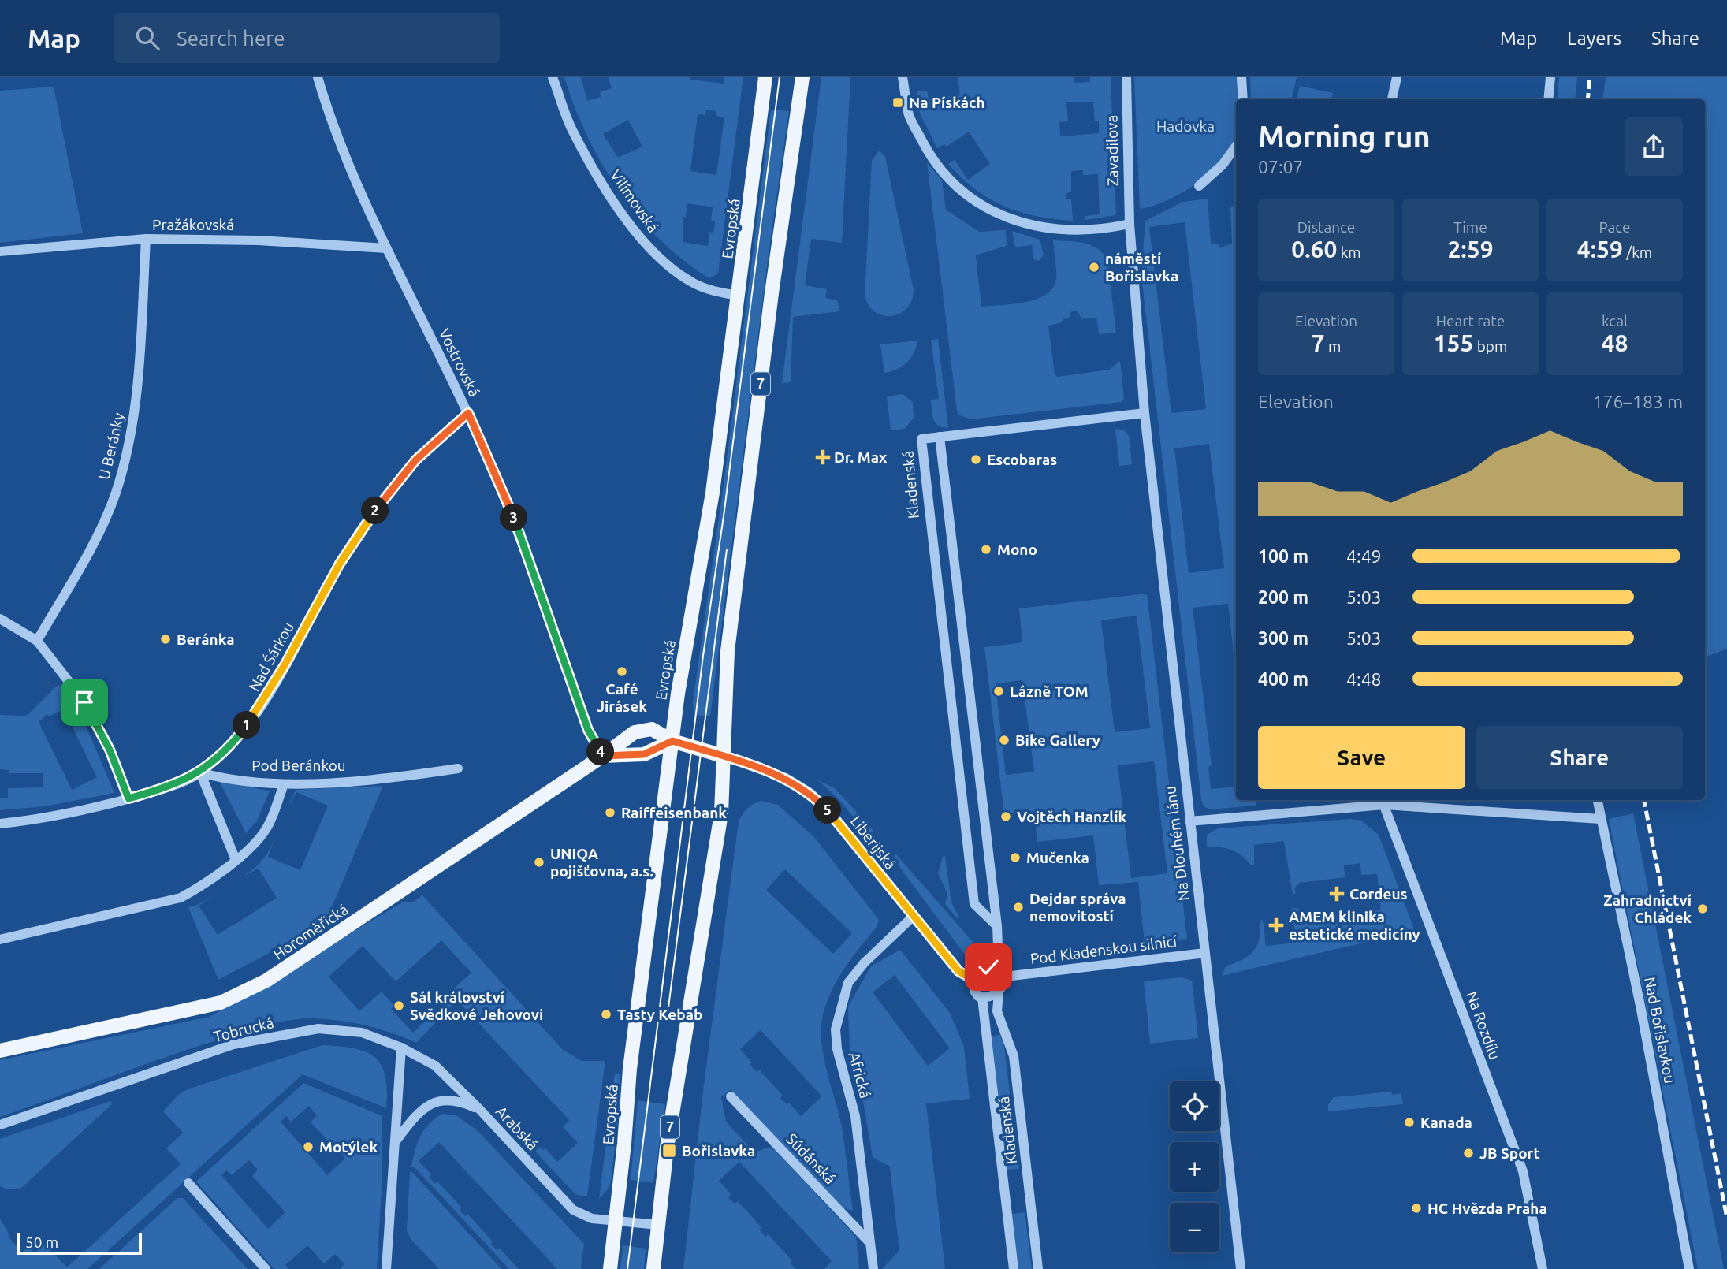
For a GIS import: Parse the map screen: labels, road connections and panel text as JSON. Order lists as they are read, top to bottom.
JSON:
{
  "streets": {
    "main road": ["Evropská", "7", "Horoměřická"],
    "street": [
      "Zavadilova",
      "Vilímovská",
      "Pražákovská",
      "Vostrovská",
      "U Beránky",
      "Kladenská",
      "Nad Šárkou",
      "Pod Beránkou",
      "Liberijská",
      "Na Dlouhém lánu",
      "Pod Kladenskou silnicí",
      "Na Rozdílu",
      "Tobrucká",
      "Nad Bořislavkou",
      "Africká",
      "Arabská",
      "Súdánská"
    ]
  },
  "crossings": [
    ["Vilímovská", "Evropská"],
    ["Pražákovská", "Vostrovská"],
    ["Pražákovská", "U Beránky"],
    ["Evropská", "Horoměřická"],
    ["Evropská", "Arabská"],
    ["Vostrovská", "Nad Šárkou"],
    ["Vostrovská", "Horoměřická"],
    ["7", "Liberijská"],
    ["7", "Arabská"],
    ["Kladenská", "Liberijská"],
    ["Kladenská", "Pod Kladenskou silnicí"],
    ["Nad Šárkou", "Pod Beránkou"],
    ["Liberijská", "Pod Kladenskou silnicí"],
    ["Liberijská", "Africká"],
    ["Na Dlouhém lánu", "Pod Kladenskou silnicí"],
    ["Tobrucká", "Arabská"],
    ["Africká", "Súdánská"]
  ],
  "parks": ["Hadovka"],
  "places": {
    "transit": ["Na Pískách", "Bořislavka"],
    "other": [
      "náměstí Bořislavka",
      "Escobaras",
      "Mono",
      "Beránka",
      "Café Jirásek",
      "Lázně TOM",
      "Bike Gallery",
      "Raiffeisenbank",
      "Vojtěch Hanzlík",
      "Mučenka",
      "UNIQA pojišťovna, a.s.",
      "Dejdar správa nemovitostí",
      "Zahradnictví Chládek",
      "Sál království Svědkové Jehovovi",
      "Tasty Kebab",
      "Kanada",
      "Motýlek",
      "JB Sport",
      "HC Hvězda Praha"
    ],
    "health": ["Dr. Max", "Cordeus", "AMEM klinika estetické medicíny"]
  },
  "scale_bar": "50 m",
  "page": {
    "header": "Map",
    "search": "Search here",
    "nav": ["Map", "Layers", "Share"],
    "heading": ["Morning run", "07:07"],
    "stats": [
      ["Distance", "0.60 km"],
      ["Time", "2:59"],
      ["Pace", "4:59 /km"],
      ["Elevation", "7 m"],
      ["Heart rate", "155 bpm"],
      ["kcal", "48"]
    ],
    "chart": ["Elevation", "176–183 m"],
    "pins": [
      "2",
      "3",
      "1",
      "4",
      "5"
    ],
    "list": [
      {
        "name": "100 m",
        "note": "4:49"
      },
      {
        "name": "200 m",
        "note": "5:03"
      },
      {
        "name": "300 m",
        "note": "5:03"
      },
      {
        "name": "400 m",
        "note": "4:48"
      }
    ],
    "buttons": ["Save", "Share"],
    "map_buttons": ["+", "−"],
    "scale": "50 m"
  }
}
